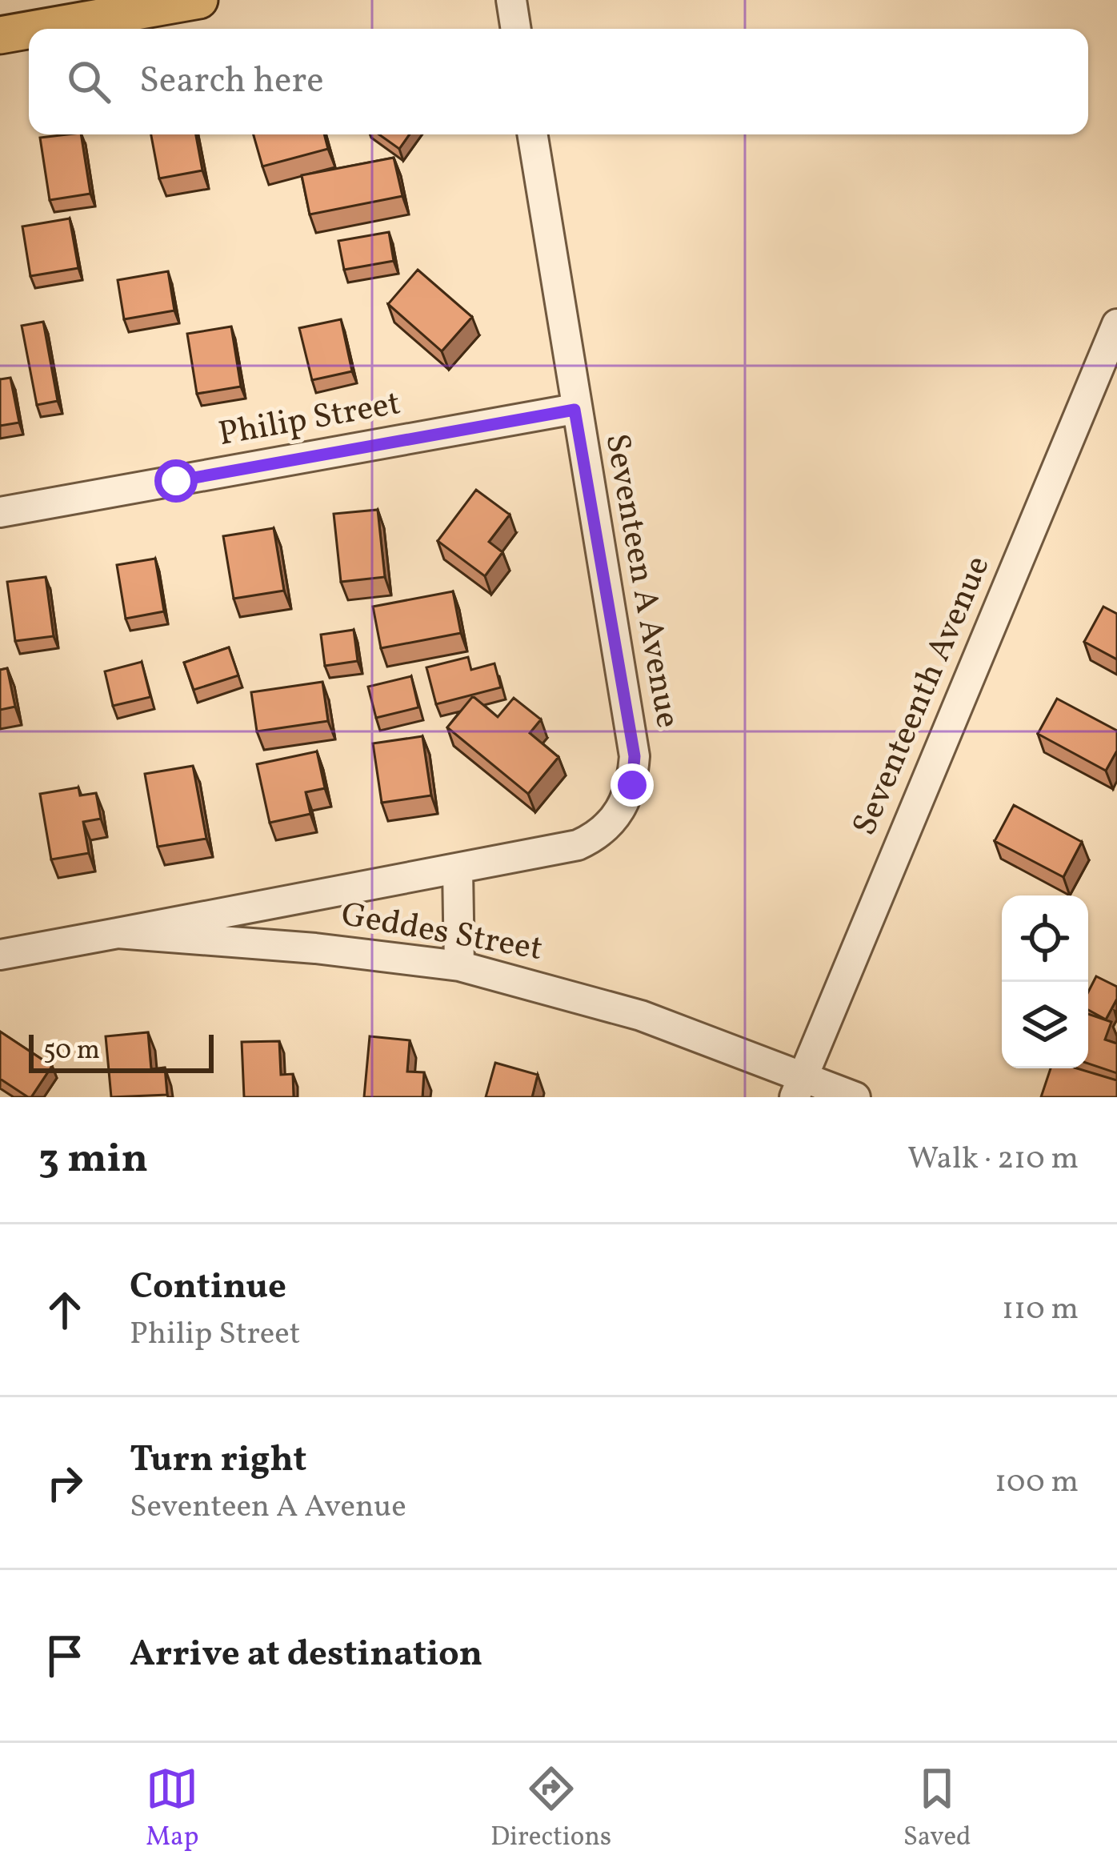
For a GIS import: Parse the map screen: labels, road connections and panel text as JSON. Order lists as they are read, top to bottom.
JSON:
{
  "streets": {
    "street": [
      "Philip Street",
      "Seventeen A Avenue",
      "Seventeenth Avenue",
      "Geddes Street"
    ]
  },
  "crossings": [
    ["Philip Street", "Seventeen A Avenue"],
    ["Seventeen A Avenue", "Geddes Street"],
    ["Seventeenth Avenue", "Geddes Street"]
  ],
  "scale_bar": "50 m",
  "page": {
    "search": "Search here",
    "scale": "50 m",
    "heading": ["3 min", "Walk · 210 m"],
    "list": [
      ["Continue", "Philip Street", "110 m"],
      ["Turn right", "Seventeen A Avenue", "100 m"],
      "Arrive at destination"
    ],
    "nav": ["Map", "Directions", "Saved"]
  }
}
